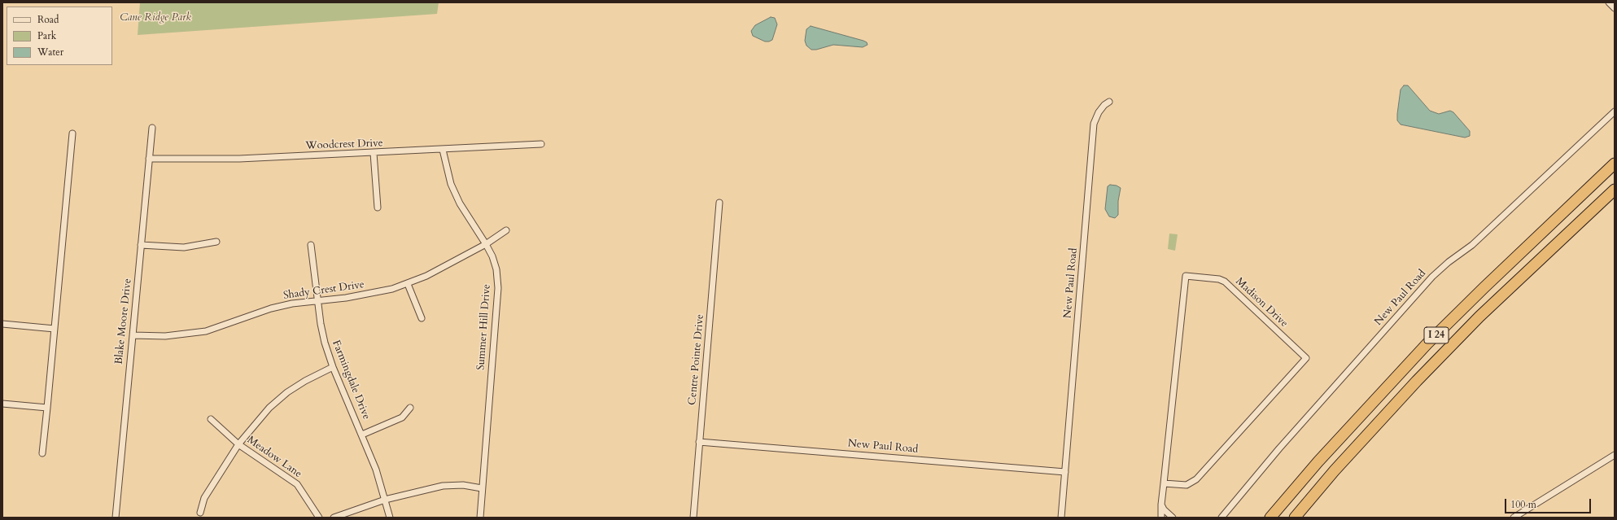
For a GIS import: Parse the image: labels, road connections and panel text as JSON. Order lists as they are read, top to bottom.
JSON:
{
  "streets": {
    "highway": ["I 24"],
    "street": [
      "Woodcrest Drive",
      "New Paul Road",
      "Shady Crest Drive",
      "Madison Drive",
      "Blake Moore Drive",
      "Summer Hill Drive",
      "Centre Pointe Drive",
      "Farmingdale Drive",
      "Meadow Lane"
    ]
  },
  "crossings": [
    ["Woodcrest Drive", "Blake Moore Drive"],
    ["Woodcrest Drive", "Summer Hill Drive"],
    ["New Paul Road", "Centre Pointe Drive"],
    ["Shady Crest Drive", "Blake Moore Drive"],
    ["Shady Crest Drive", "Summer Hill Drive"],
    ["Shady Crest Drive", "Farmingdale Drive"]
  ],
  "parks": ["Cane Ridge Park"],
  "legend": ["Road", "Park", "Water"],
  "scale_bar": "100 m"
}
